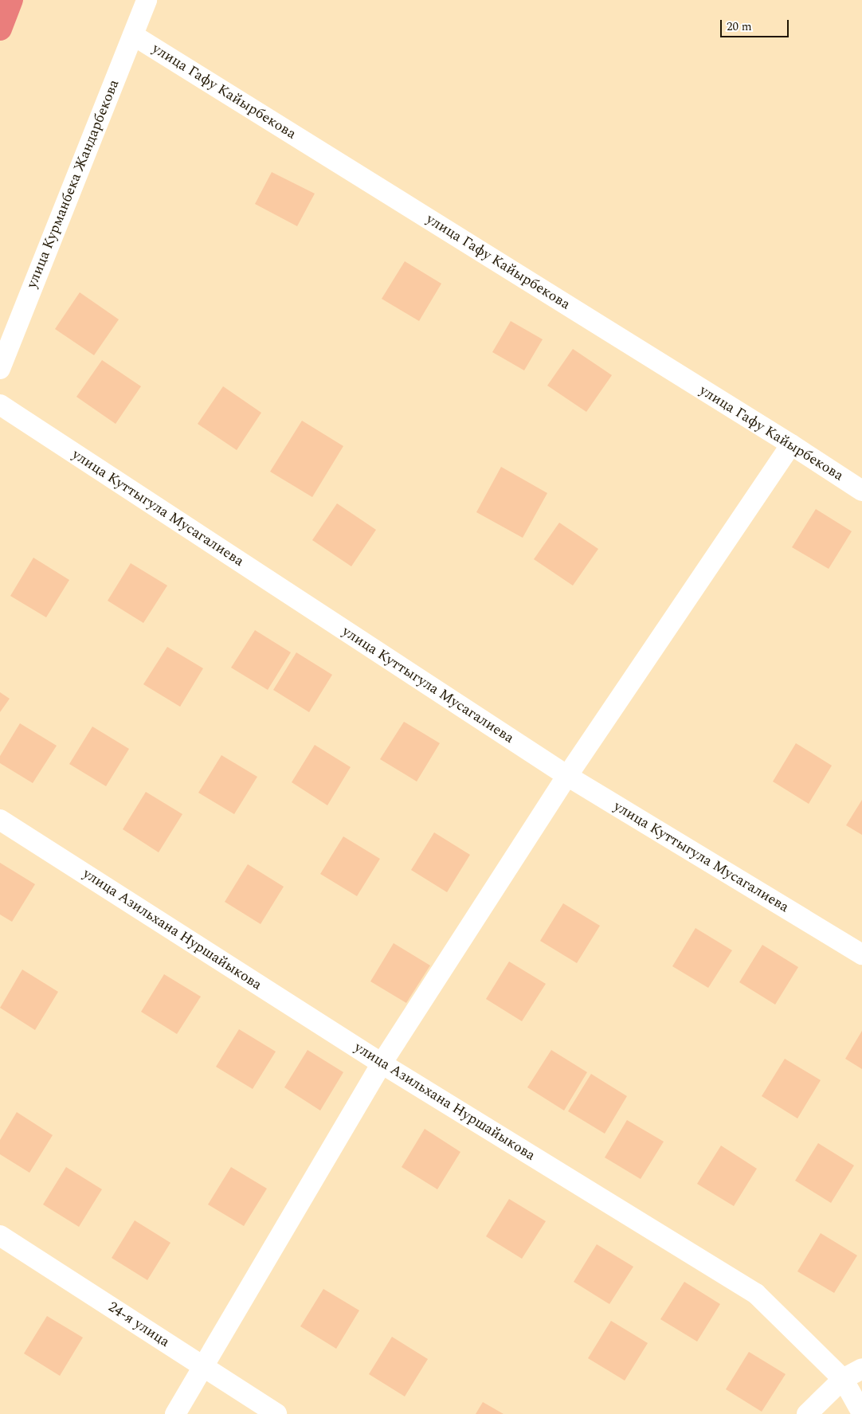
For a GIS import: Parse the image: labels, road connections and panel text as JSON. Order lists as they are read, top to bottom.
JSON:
{
  "streets": {
    "street": [
      "улица Гафу Кайырбекова",
      "улица Курманбека Жандарбекова",
      "улица Куттыгула Мусагалиева",
      "улица Азильхана Нуршайыкова",
      "24-я улица"
    ]
  },
  "crossings": [
    ["улица Гафу Кайырбекова", "улица Курманбека Жандарбекова"]
  ],
  "scale_bar": "20 m"
}
